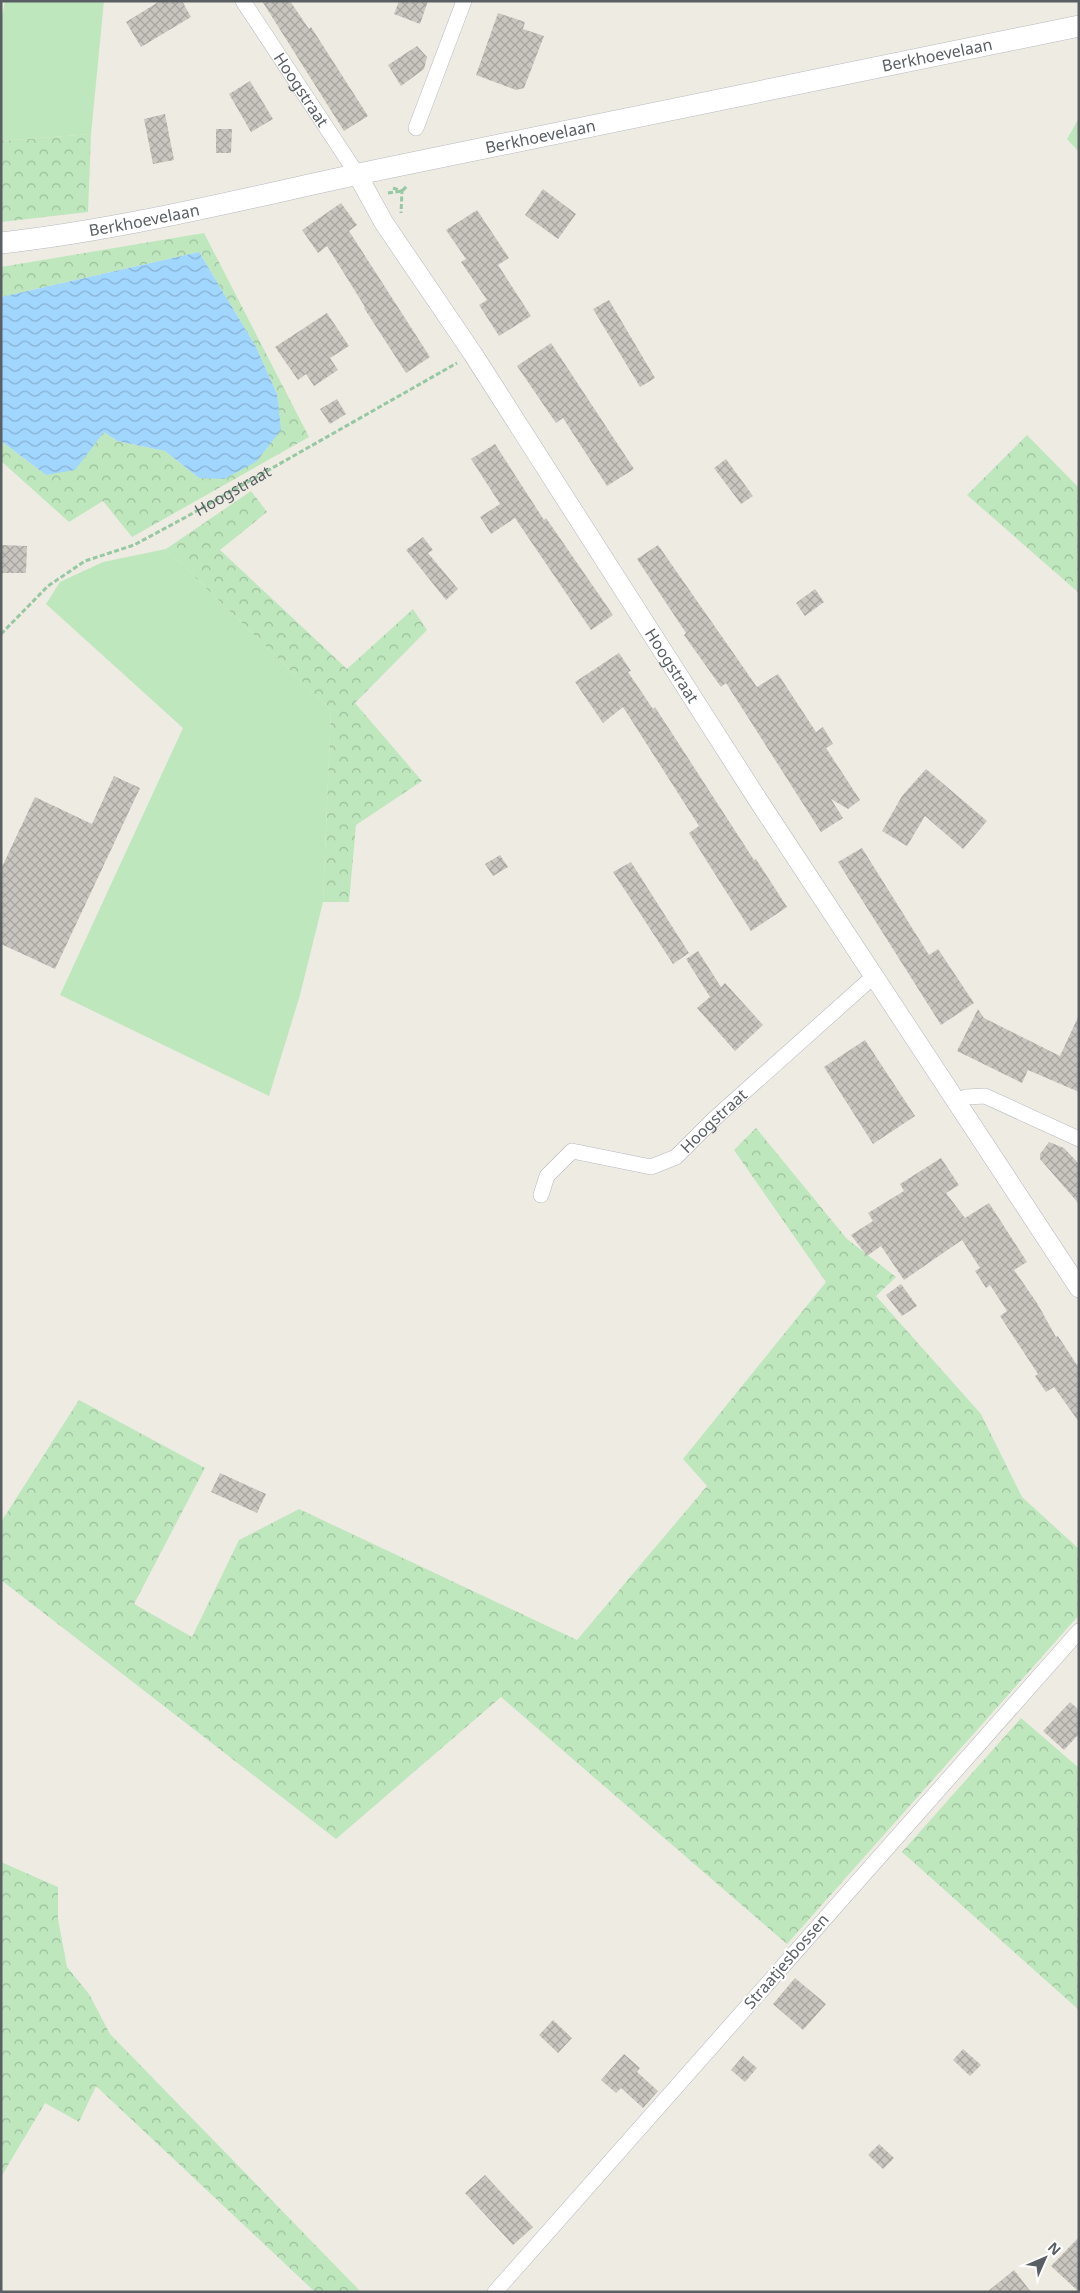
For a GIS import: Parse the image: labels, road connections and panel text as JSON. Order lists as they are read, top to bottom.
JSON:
{
  "streets": {
    "main road": ["Berkhoevelaan"],
    "street": ["Hoogstraat", "Straatjesbossen"]
  },
  "crossings": [
    ["Berkhoevelaan", "Hoogstraat"]
  ],
  "north": "top right"
}
